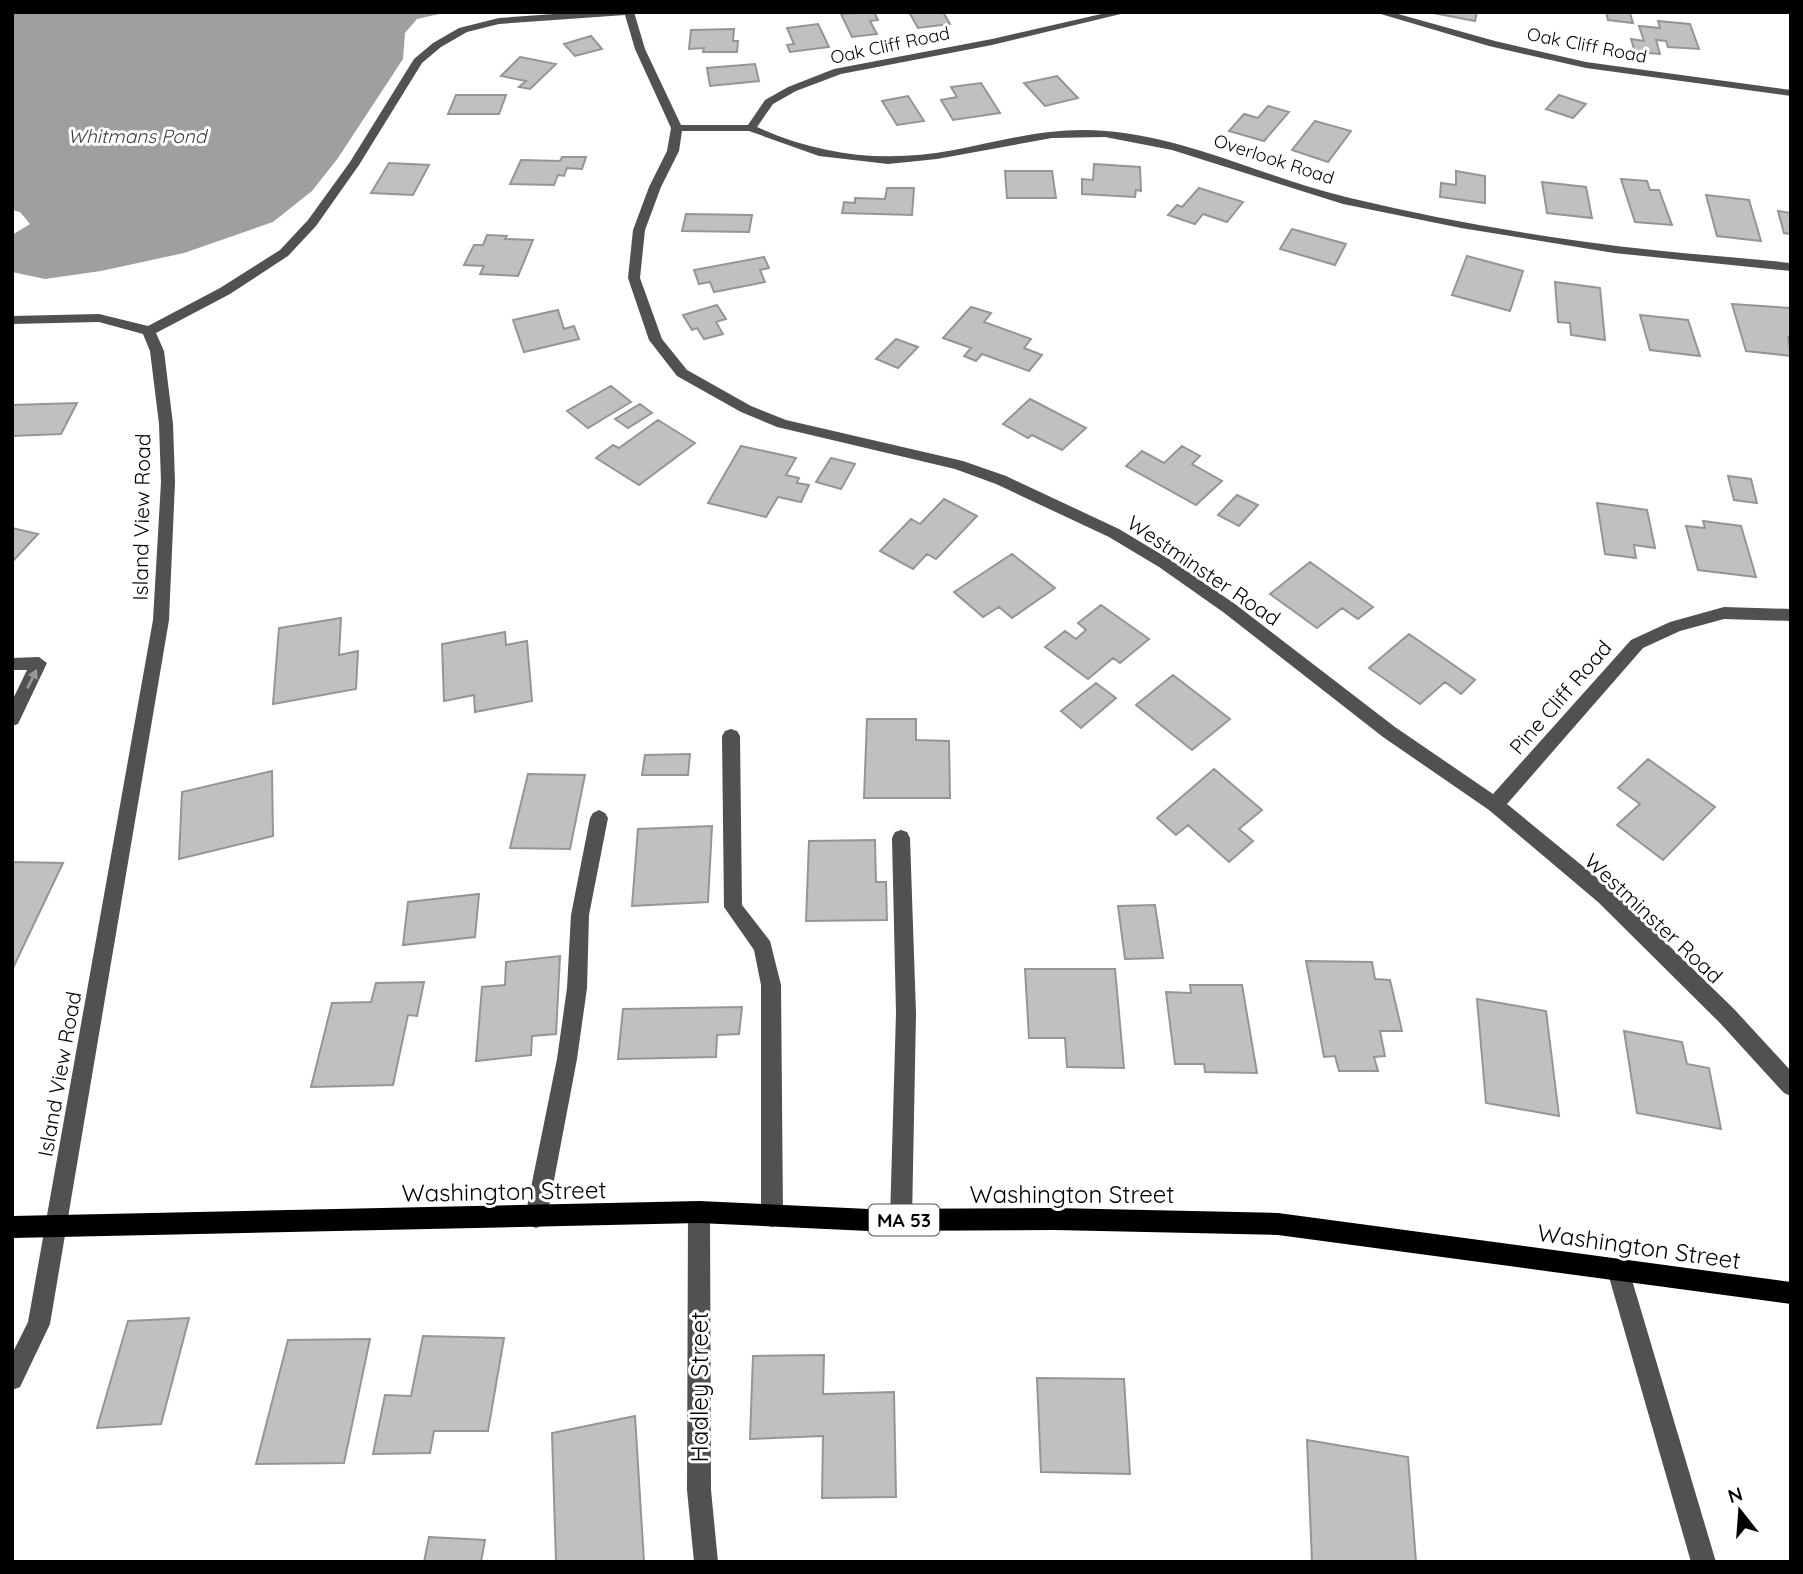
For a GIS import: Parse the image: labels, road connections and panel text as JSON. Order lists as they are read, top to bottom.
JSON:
{
  "streets": {
    "main road": ["Washington Street", "MA 53"],
    "street": [
      "Oak Cliff Road",
      "Overlook Road",
      "Island View Road",
      "Westminster Road",
      "Pine Cliff Road",
      "Hadley Street"
    ]
  },
  "crossings": [
    ["Oak Cliff Road", "Overlook Road"],
    ["Island View Road", "Washington Street"],
    ["Westminster Road", "Pine Cliff Road"],
    ["Washington Street", "Hadley Street"]
  ],
  "water": ["Whitmans Pond"],
  "north": "top"
}
